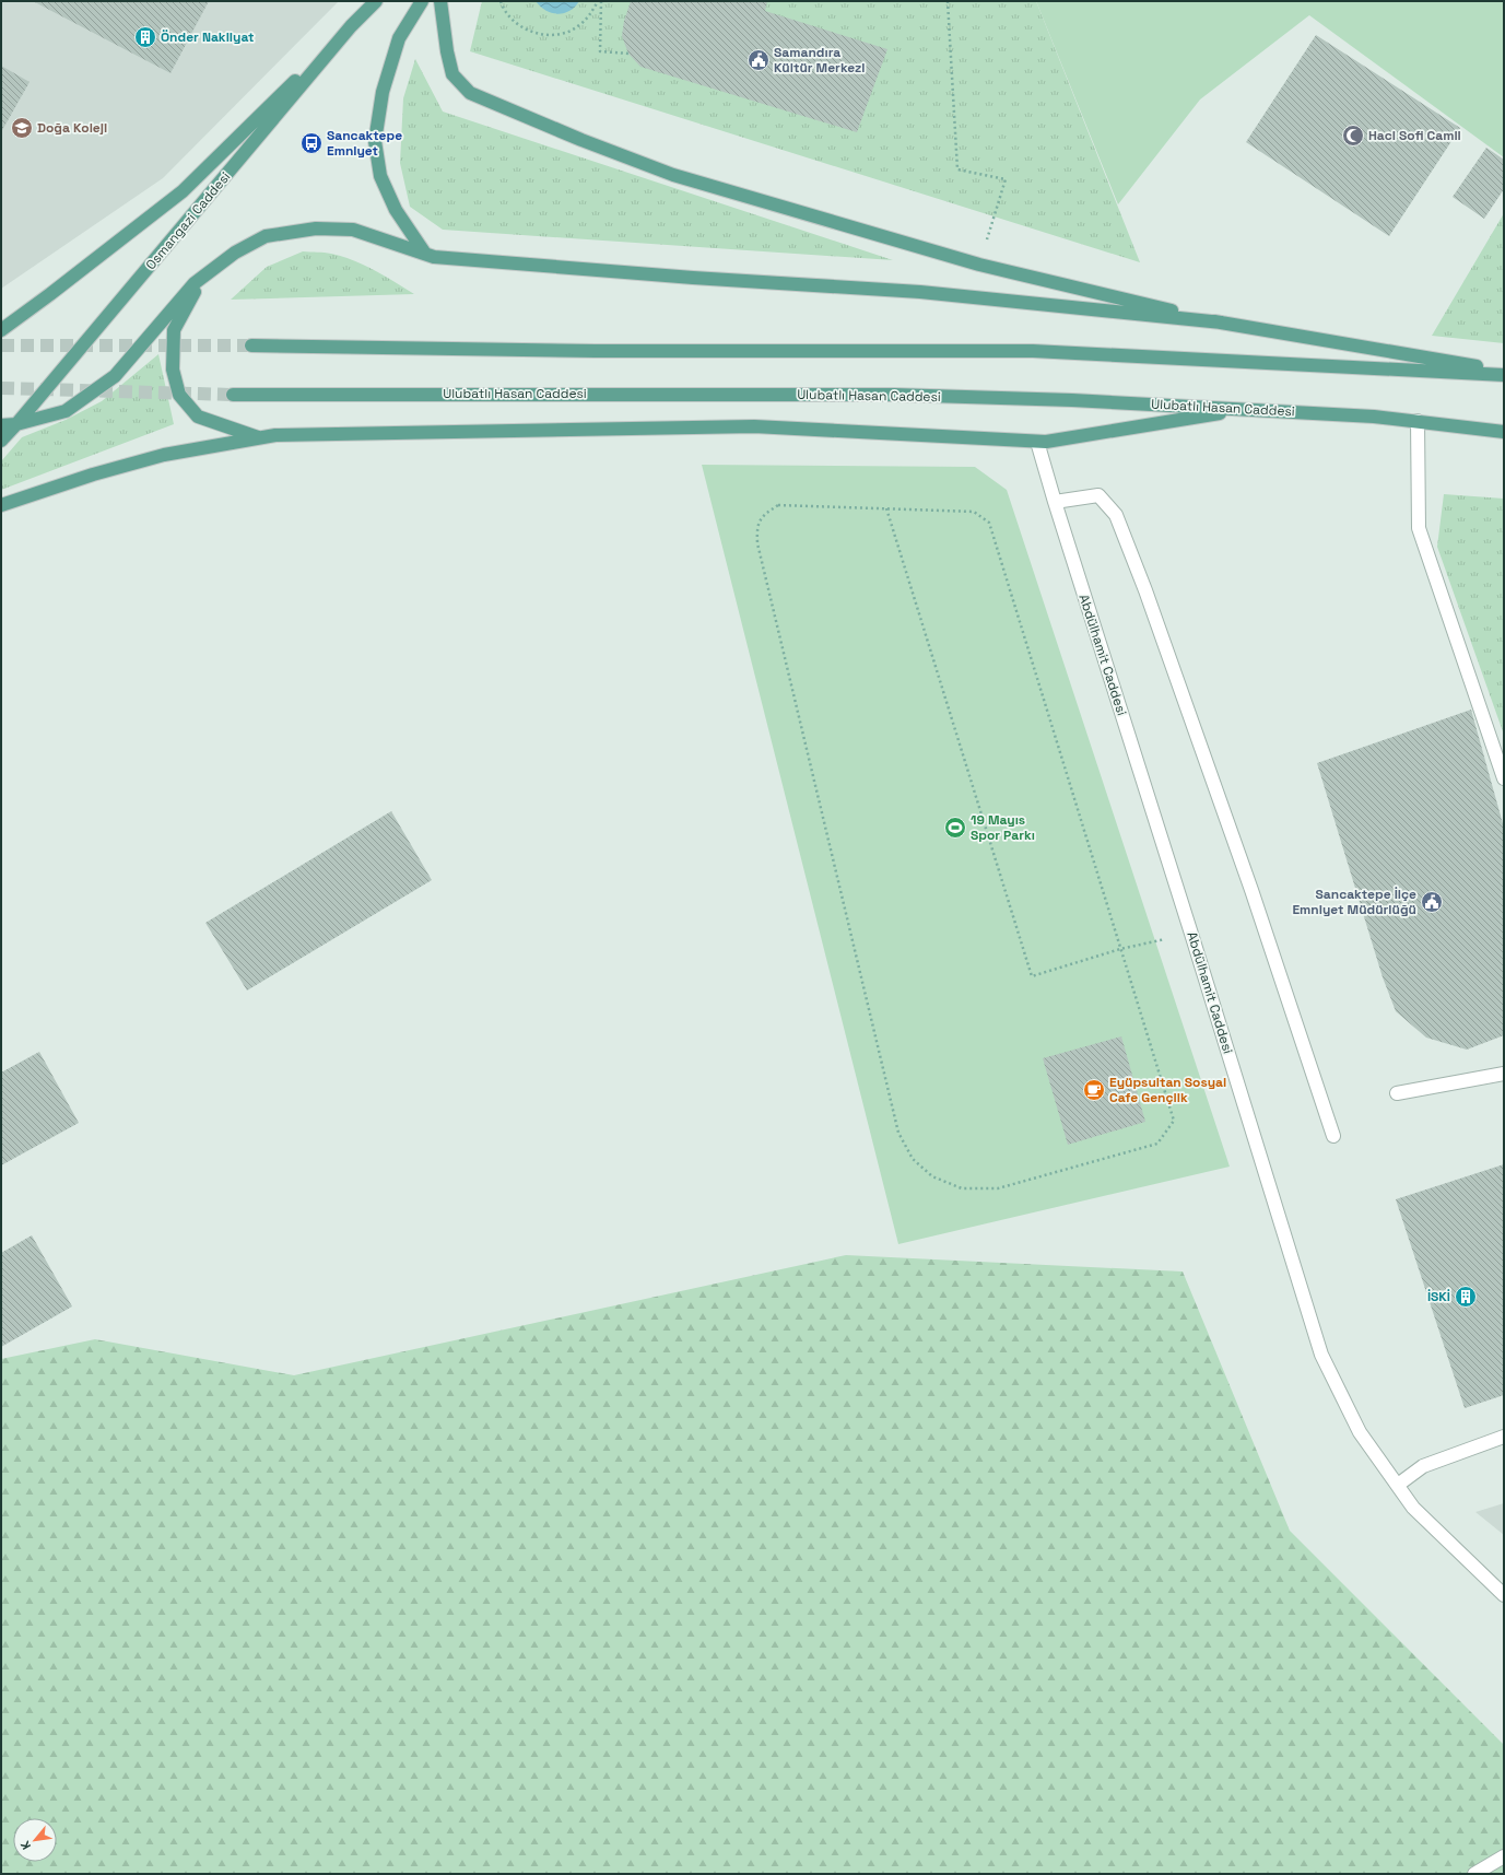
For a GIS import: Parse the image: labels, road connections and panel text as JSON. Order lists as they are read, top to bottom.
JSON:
{
  "streets": {
    "main road": ["Osmangazi Caddesi", "Ulubatlı Hasan Caddesi"],
    "street": ["Abdülhamit Caddesi"]
  },
  "places": {
    "building": ["Önder Nakliyat", "İSKİ"],
    "public building": ["Samandıra Kültür Merkezi", "Sancaktepe İlçe Emniyet Müdürlüğü"],
    "school or university": ["Doğa Koleji"],
    "mosque": ["Haci Sofi Camii"],
    "bus stop": ["Sancaktepe Emniyet"],
    "sports": ["19 Mayıs Spor Parkı"],
    "cafe": ["Eyüpsultan Sosyal Cafe Gençlik"]
  },
  "north": "bottom left"
}
